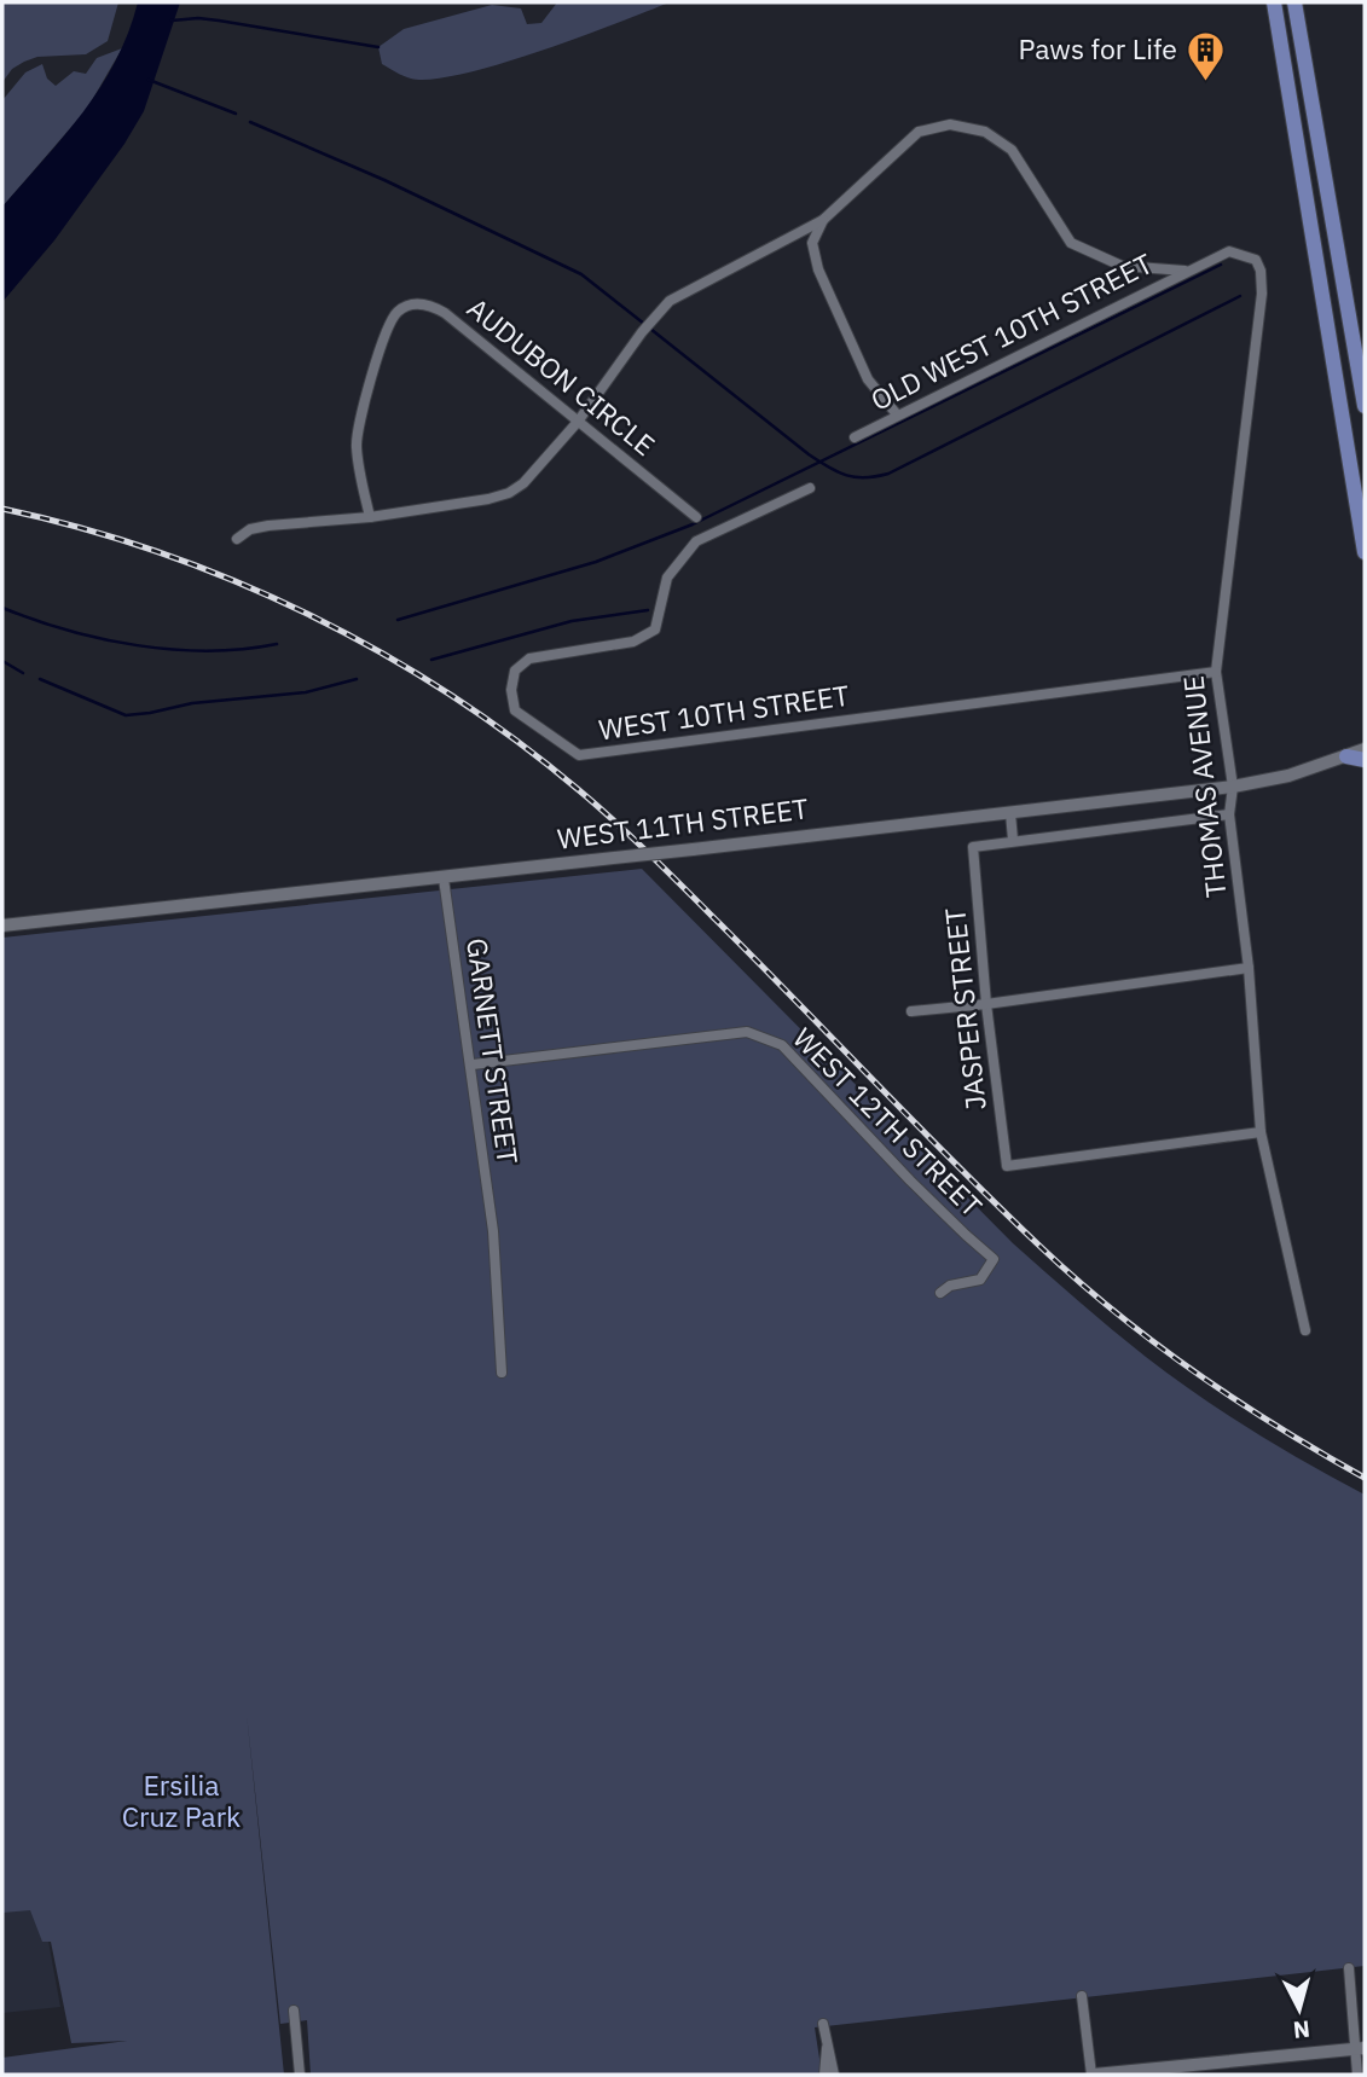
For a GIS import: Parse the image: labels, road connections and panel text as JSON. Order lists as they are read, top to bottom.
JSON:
{
  "streets": {
    "street": [
      "OLD WEST 10TH STREET",
      "AUDUBON CIRCLE",
      "WEST 10TH STREET",
      "THOMAS AVENUE",
      "WEST 11TH STREET",
      "JASPER STREET",
      "GARNETT STREET",
      "WEST 12TH STREET"
    ]
  },
  "crossings": [
    ["OLD WEST 10TH STREET", "THOMAS AVENUE"],
    ["WEST 10TH STREET", "THOMAS AVENUE"],
    ["THOMAS AVENUE", "WEST 11TH STREET"],
    ["THOMAS AVENUE", "JASPER STREET"],
    ["WEST 11TH STREET", "GARNETT STREET"],
    ["GARNETT STREET", "WEST 12TH STREET"]
  ],
  "parks": ["Ersilia Cruz Park"],
  "places": {
    "building": ["Paws for Life"]
  },
  "north": "bottom"
}
